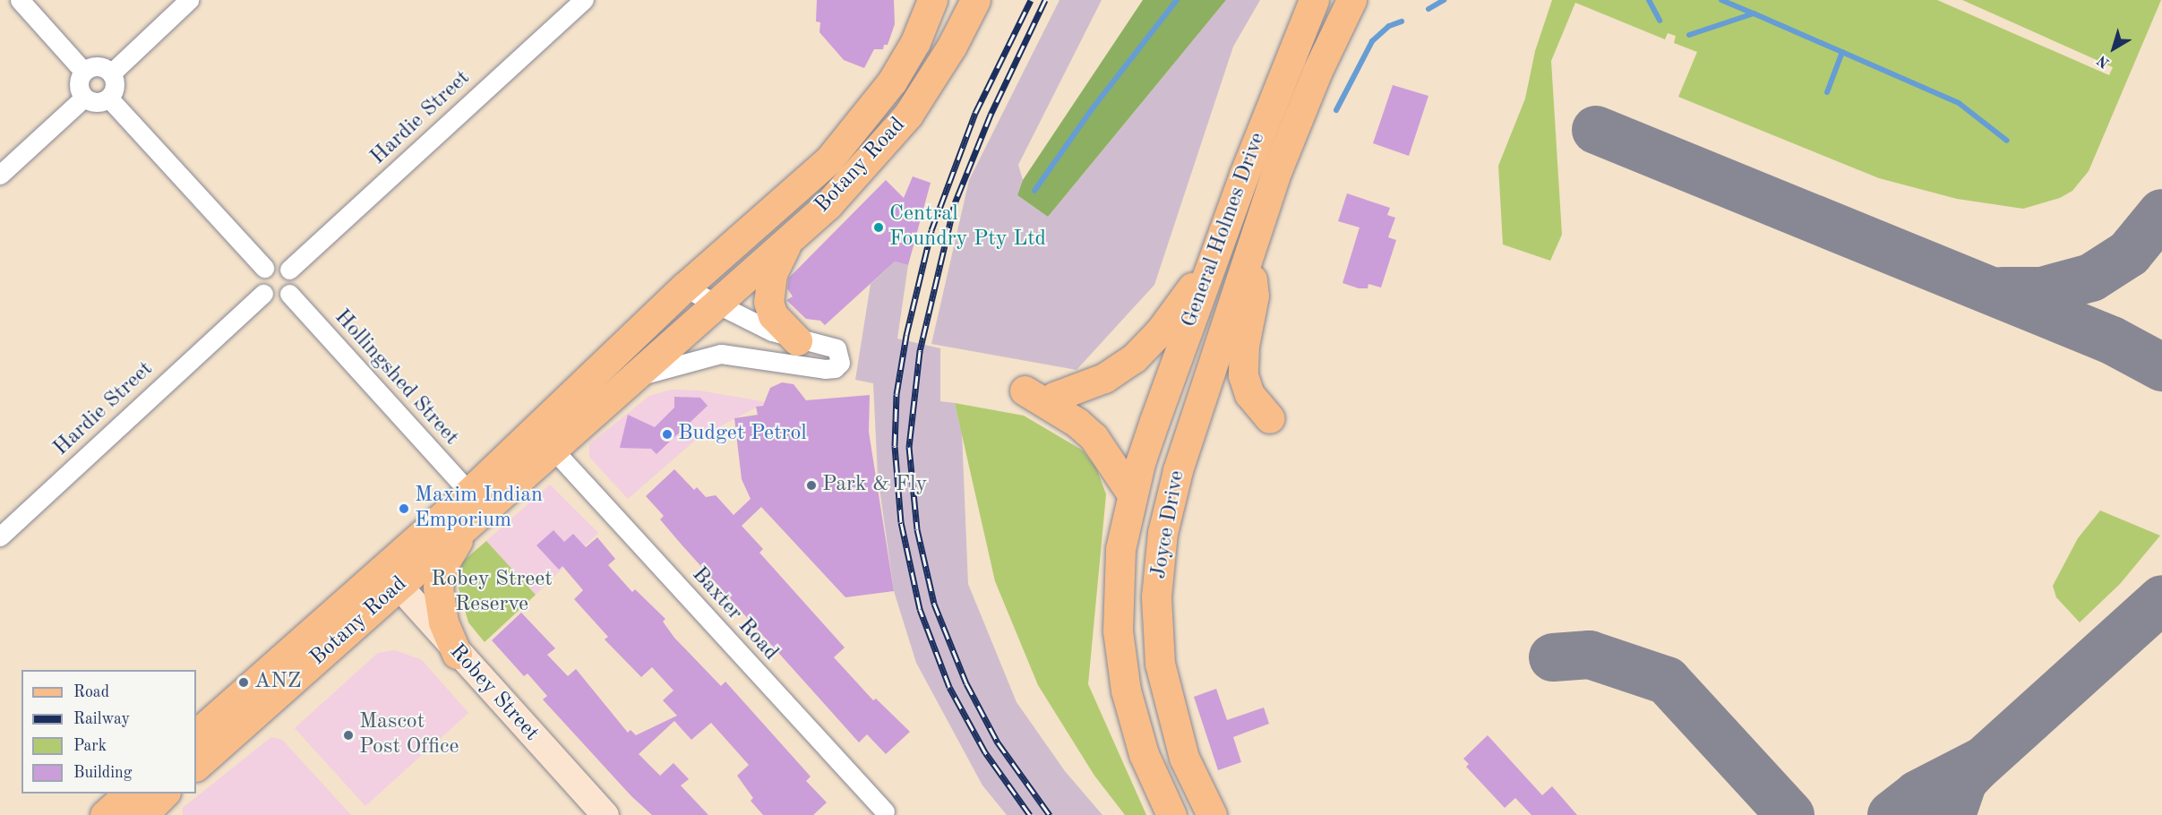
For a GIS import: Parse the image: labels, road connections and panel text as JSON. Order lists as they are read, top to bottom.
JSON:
{
  "streets": {
    "main road": ["Botany Road", "General Holmes Drive", "Joyce Drive"],
    "street": [
      "Hardie Street",
      "Hollingshed Street",
      "Baxter Road",
      "Robey Street"
    ]
  },
  "crossings": [
    ["Hardie Street", "Hollingshed Street"],
    ["Botany Road", "Hollingshed Street"],
    ["Botany Road", "Baxter Road"],
    ["Botany Road", "Robey Street"],
    ["General Holmes Drive", "Joyce Drive"]
  ],
  "parks": ["Robey Street Reserve"],
  "places": [
    "Central Foundry Pty Ltd",
    "Budget Petrol",
    "Park & Fly",
    "Maxim Indian Emporium",
    "ANZ",
    "Mascot Post Office"
  ],
  "legend": [
    "Road",
    "Railway",
    "Park",
    "Building"
  ],
  "north": "bottom left"
}
